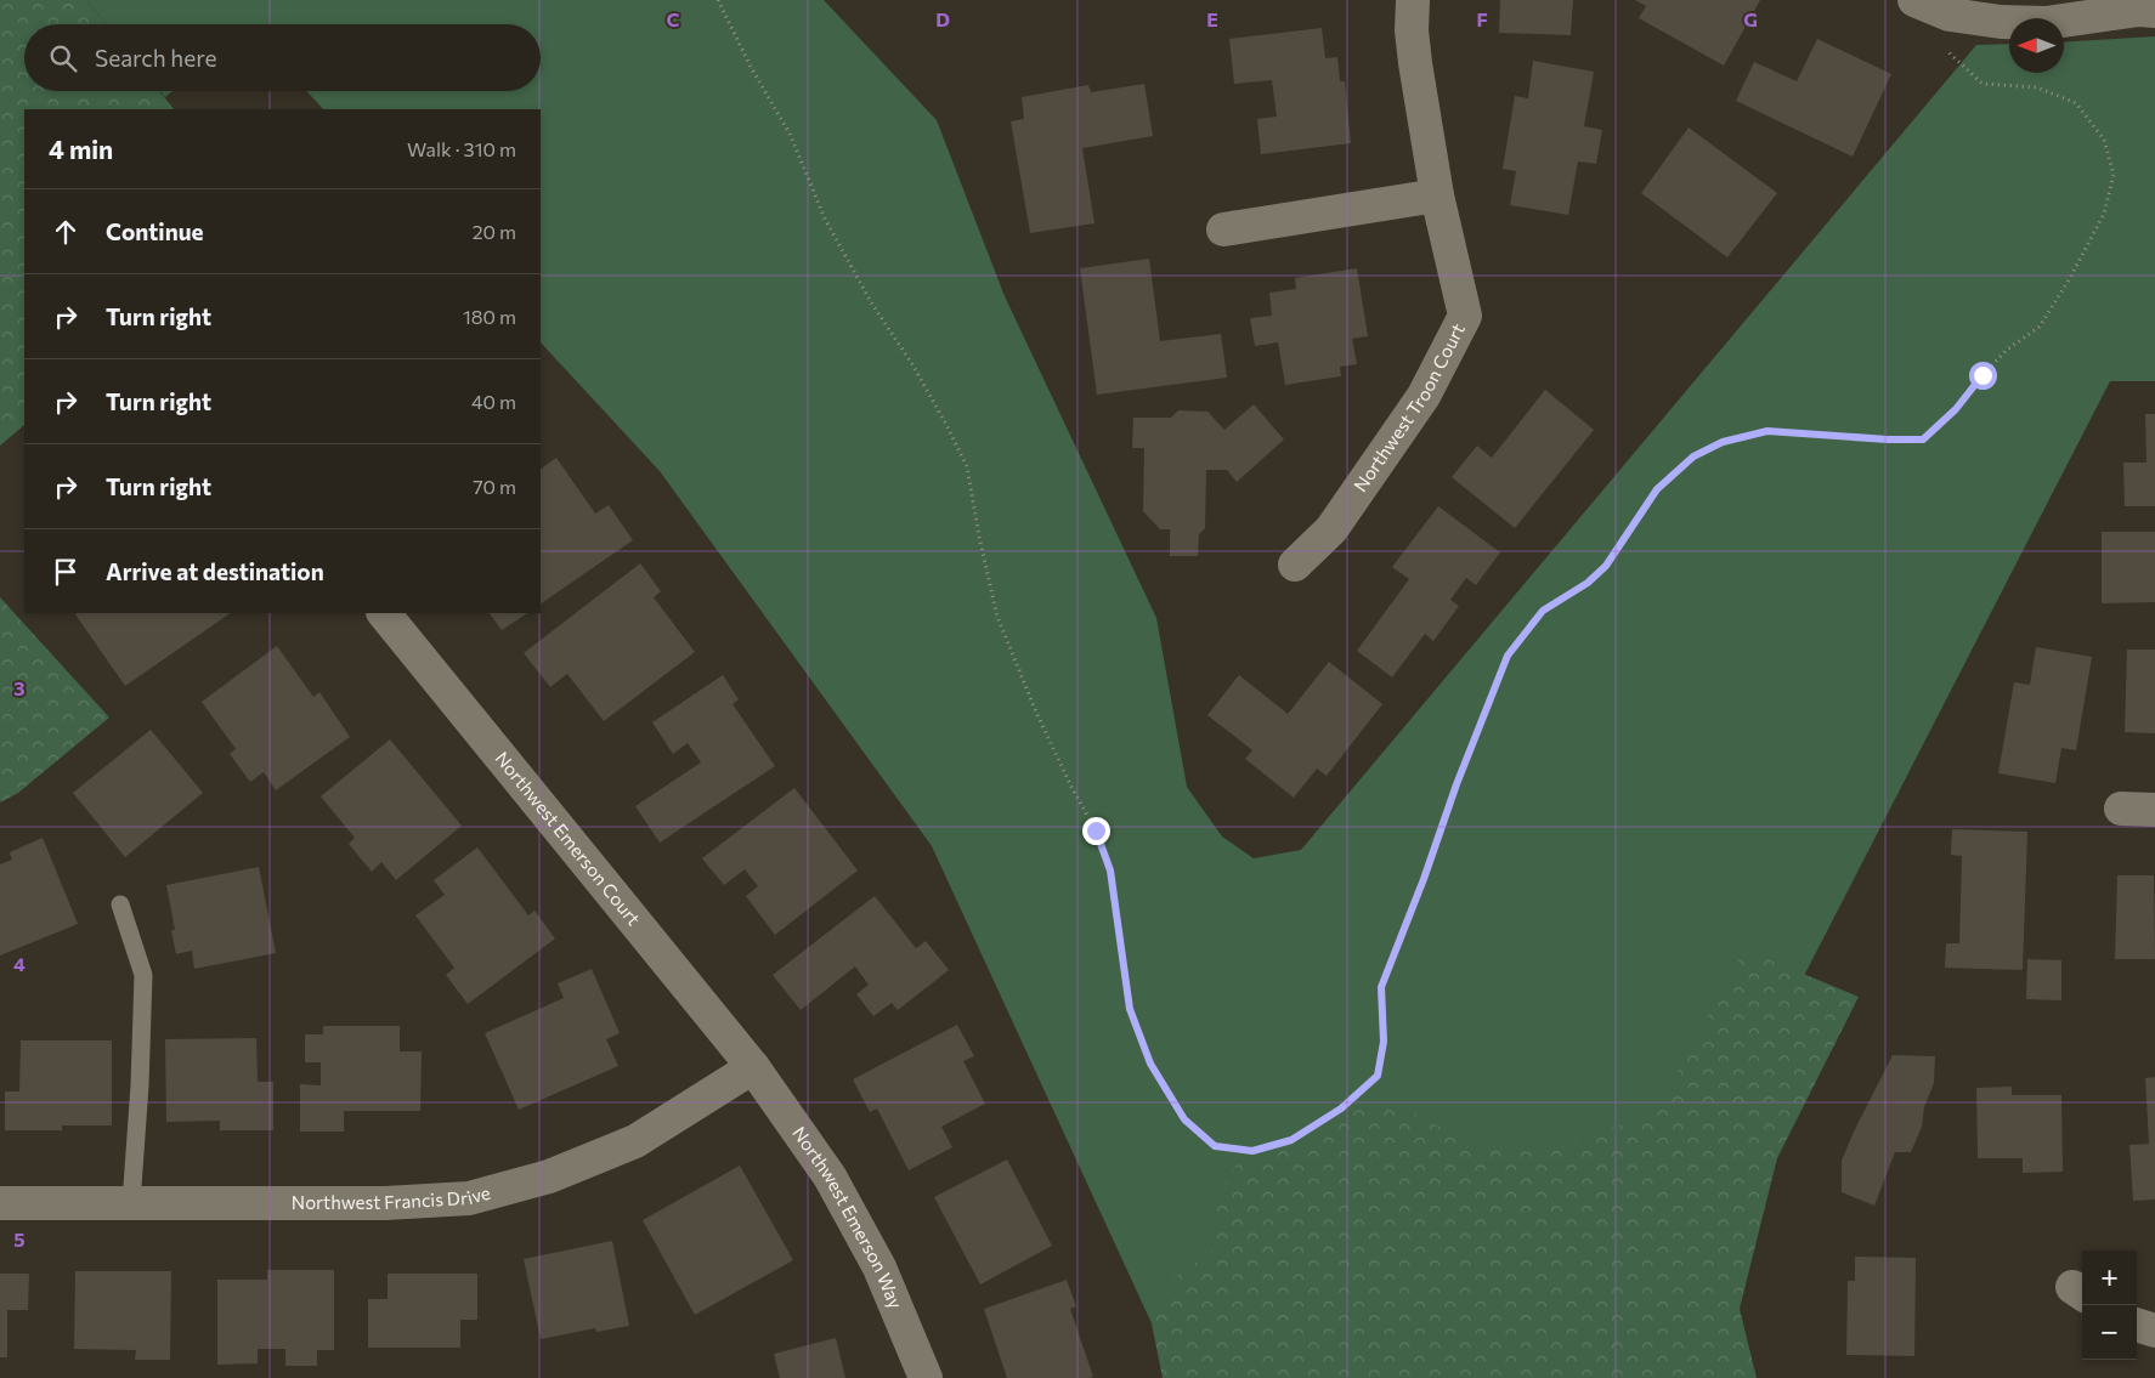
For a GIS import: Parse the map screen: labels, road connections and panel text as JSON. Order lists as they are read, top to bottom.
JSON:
{
  "streets": {
    "street": [
      "Northwest Troon Court",
      "Northwest Emerson Court",
      "Northwest Francis Drive",
      "Northwest Emerson Way"
    ]
  },
  "crossings": [
    ["Northwest Emerson Court", "Northwest Francis Drive"],
    ["Northwest Emerson Court", "Northwest Emerson Way"],
    ["Northwest Francis Drive", "Northwest Emerson Way"]
  ],
  "north": "left",
  "page": {
    "search": "Search here",
    "heading": ["4 min", "Walk · 310 m"],
    "list": [
      ["Continue", "20 m"],
      ["Turn right", "180 m"],
      ["Turn right", "40 m"],
      ["Turn right", "70 m"],
      "Arrive at destination"
    ],
    "map_buttons": ["+", "−"]
  },
  "grid": {
    "columns": [
      "C",
      "D",
      "E",
      "F",
      "G"
    ],
    "rows": ["3", "4", "5"]
  }
}
